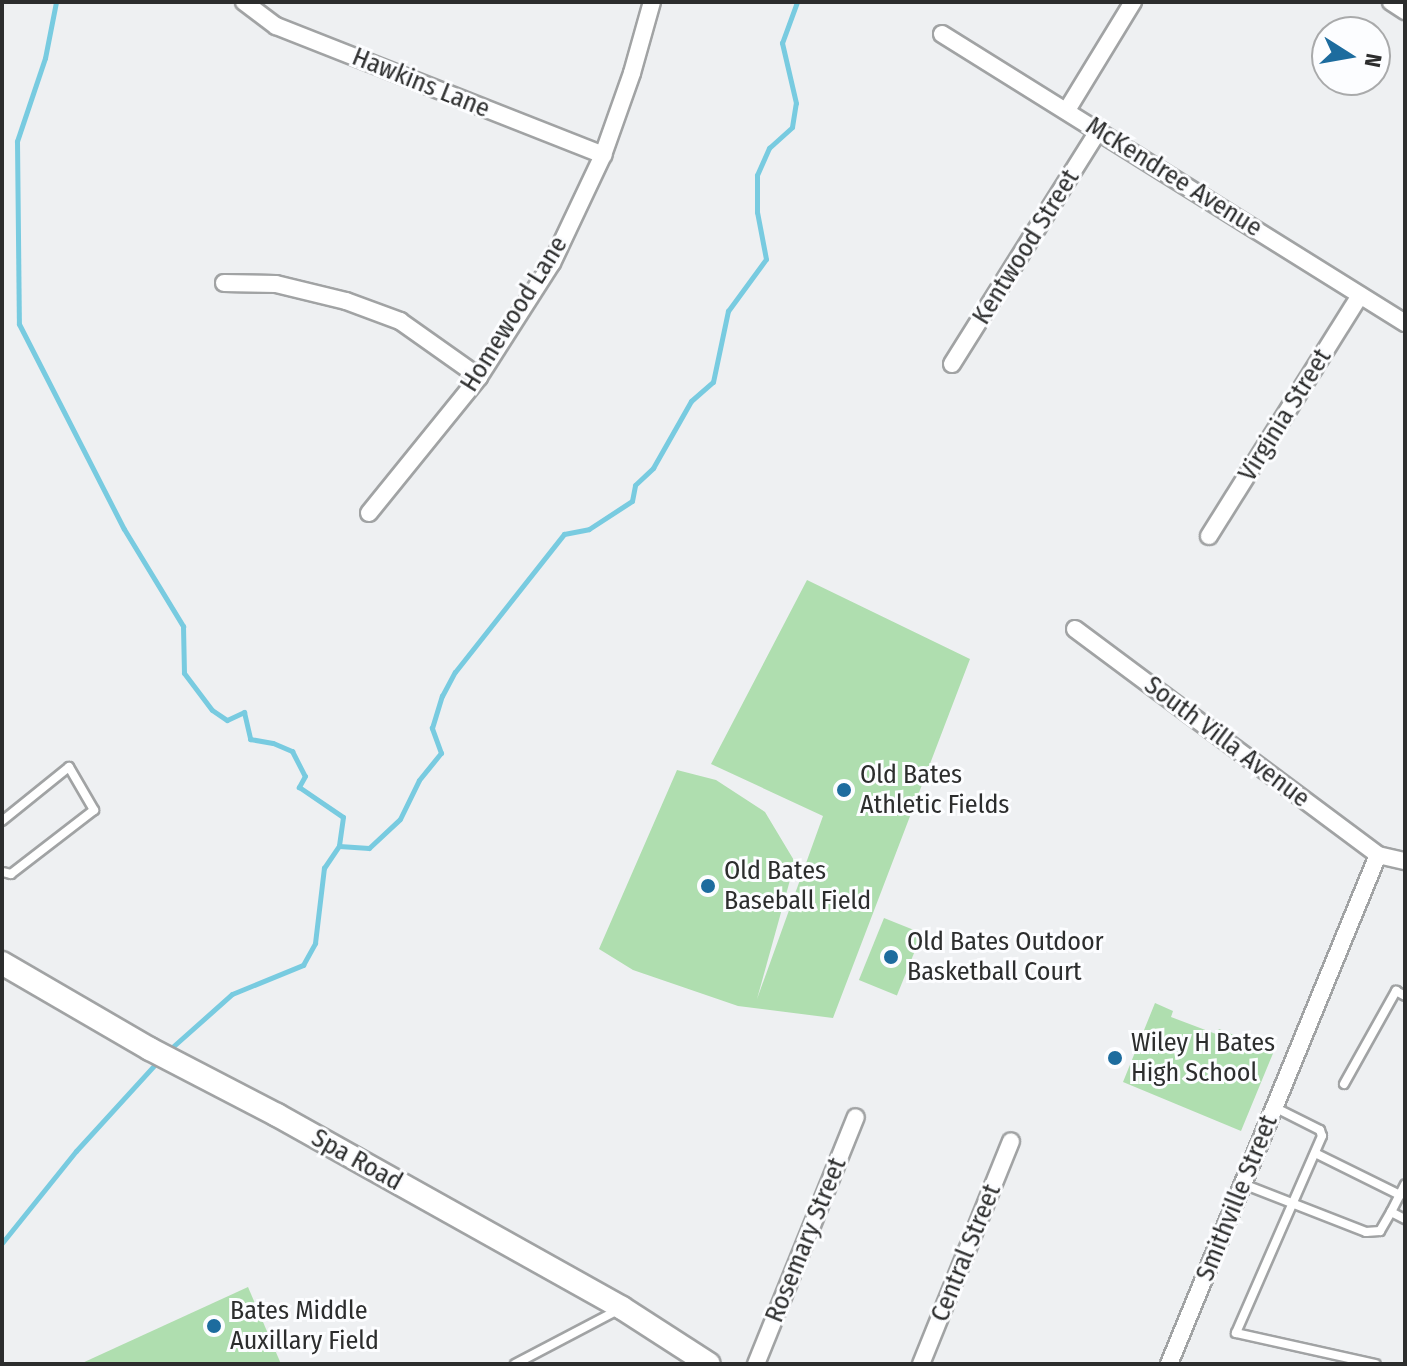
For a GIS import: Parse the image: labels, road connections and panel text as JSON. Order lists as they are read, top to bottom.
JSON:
{
  "streets": {
    "main road": ["Spa Road"],
    "street": [
      "Hawkins Lane",
      "McKendree Avenue",
      "Kentwood Street",
      "Homewood Lane",
      "Virginia Street",
      "South Villa Avenue",
      "Smithville Street",
      "Rosemary Street",
      "Central Street"
    ]
  },
  "crossings": [
    ["Hawkins Lane", "Homewood Lane"],
    ["McKendree Avenue", "Kentwood Street"],
    ["McKendree Avenue", "Virginia Street"],
    ["South Villa Avenue", "Smithville Street"]
  ],
  "places": [
    "Old Bates Athletic Fields",
    "Old Bates Baseball Field",
    "Old Bates Outdoor Basketball Court",
    "Wiley H Bates High School",
    "Bates Middle Auxillary Field"
  ],
  "north": "right"
}
